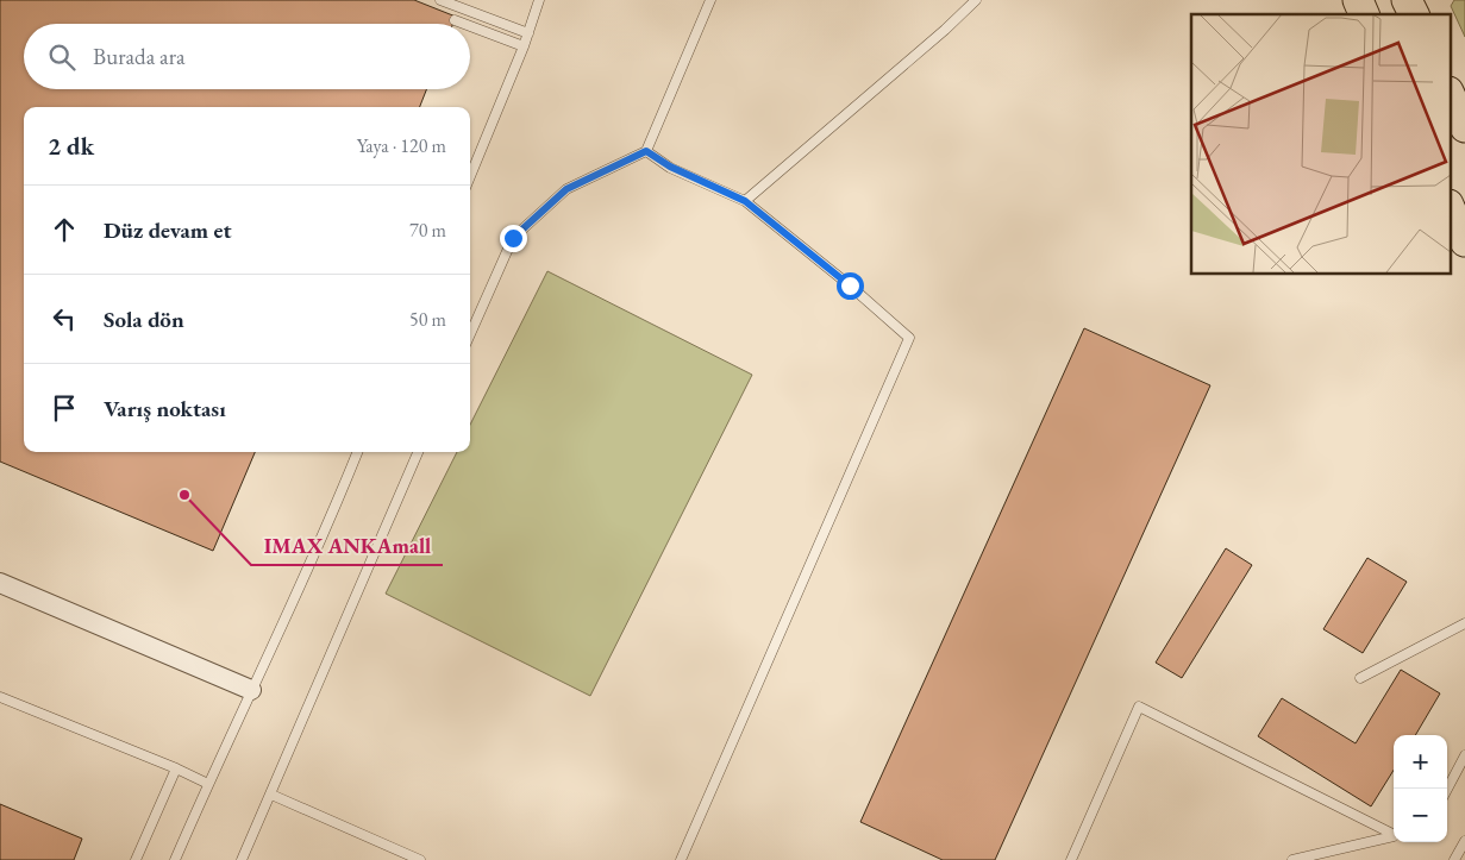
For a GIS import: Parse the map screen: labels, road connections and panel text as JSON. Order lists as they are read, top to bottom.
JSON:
{
  "places": ["IMAX ANKAmall"],
  "page": {
    "search": "Burada ara",
    "heading": ["2 dk", "Yaya · 120 m"],
    "list": [
      ["Düz devam et", "70 m"],
      ["Sola dön", "50 m"],
      "Varış noktası"
    ],
    "map_buttons": ["+", "−"]
  }
}
